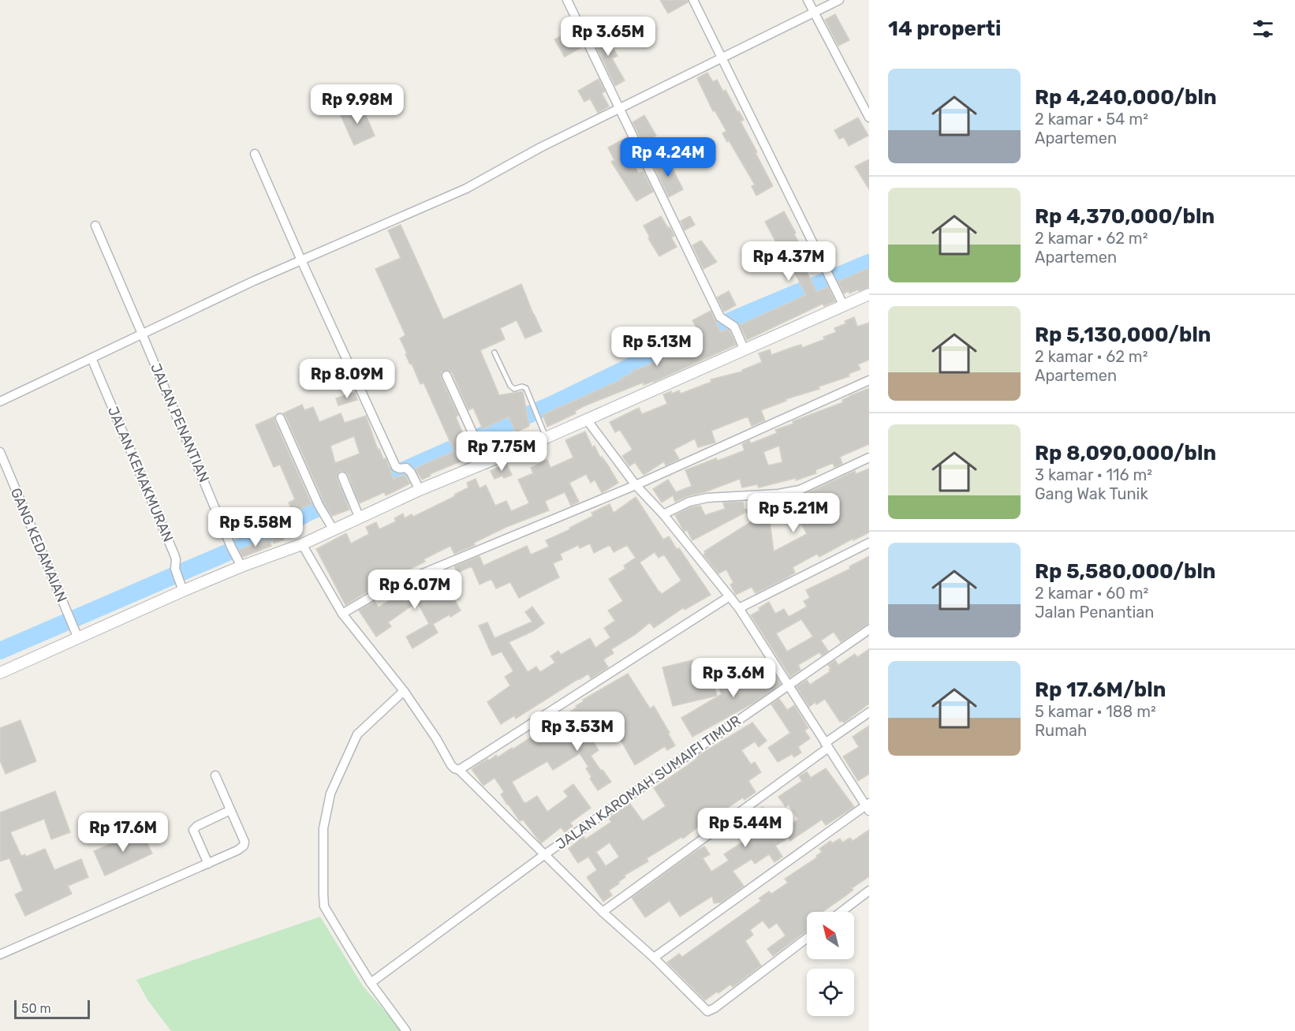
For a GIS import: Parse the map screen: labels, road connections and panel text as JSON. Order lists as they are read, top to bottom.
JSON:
{
  "streets": {
    "street": [
      "JALAN PENANTIAN",
      "JALAN KEMAKMURAN",
      "GANG KEDAMAIAN",
      "JALAN KAROMAH SUMAIFI TIMUR"
    ]
  },
  "scale_bar": "50 m",
  "north": "top left",
  "page": {
    "heading": "14 properti",
    "price": [
      "Rp 3.65M",
      "Rp 9.98M",
      "Rp 4.24M",
      "Rp 4.37M",
      "Rp 5.13M",
      "Rp 8.09M",
      "Rp 7.75M",
      "Rp 5.21M",
      "Rp 5.58M",
      "Rp 6.07M",
      "Rp 3.6M",
      "Rp 3.53M",
      "Rp 5.44M",
      "Rp 17.6M"
    ],
    "list": [
      {
        "name": "Rp 4,240,000/bln",
        "note": "2 kamar · 54 m² · Apartemen"
      },
      {
        "name": "Rp 4,370,000/bln",
        "note": "2 kamar · 62 m² · Apartemen"
      },
      {
        "name": "Rp 5,130,000/bln",
        "note": "2 kamar · 62 m² · Apartemen"
      },
      {
        "name": "Rp 8,090,000/bln",
        "note": "3 kamar · 116 m² · Gang Wak Tunik"
      },
      {
        "name": "Rp 5,580,000/bln",
        "note": "2 kamar · 60 m² · Jalan Penantian"
      },
      {
        "name": "Rp 17.6M/bln",
        "note": "5 kamar · 188 m² · Rumah"
      }
    ],
    "scale": "50 m"
  }
}
